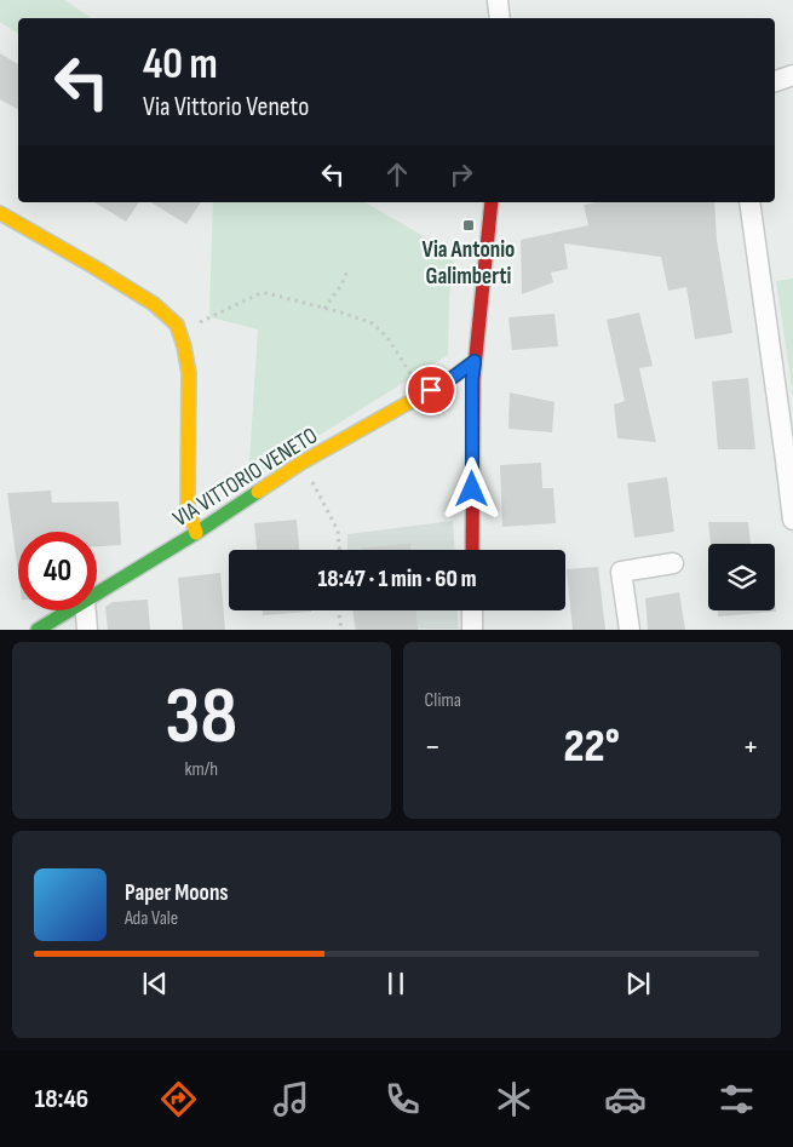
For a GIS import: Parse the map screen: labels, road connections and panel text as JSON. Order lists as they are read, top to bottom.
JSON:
{
  "streets": {
    "street": ["VIA VITTORIO VENETO"]
  },
  "places": {
    "transit": ["Via Antonio Galimberti"]
  },
  "page": {
    "turn": ["40 m", "Via Vittorio Veneto"],
    "limit": "40",
    "trip": "18:47 · 1 min · 60 m",
    "tile": [
      ["38", "km/h"],
      "Clima"
    ],
    "heat": ["−", "22°", "+"],
    "song": ["Paper Moons", "Ada Vale"],
    "tabs": "18:46"
  }
}
